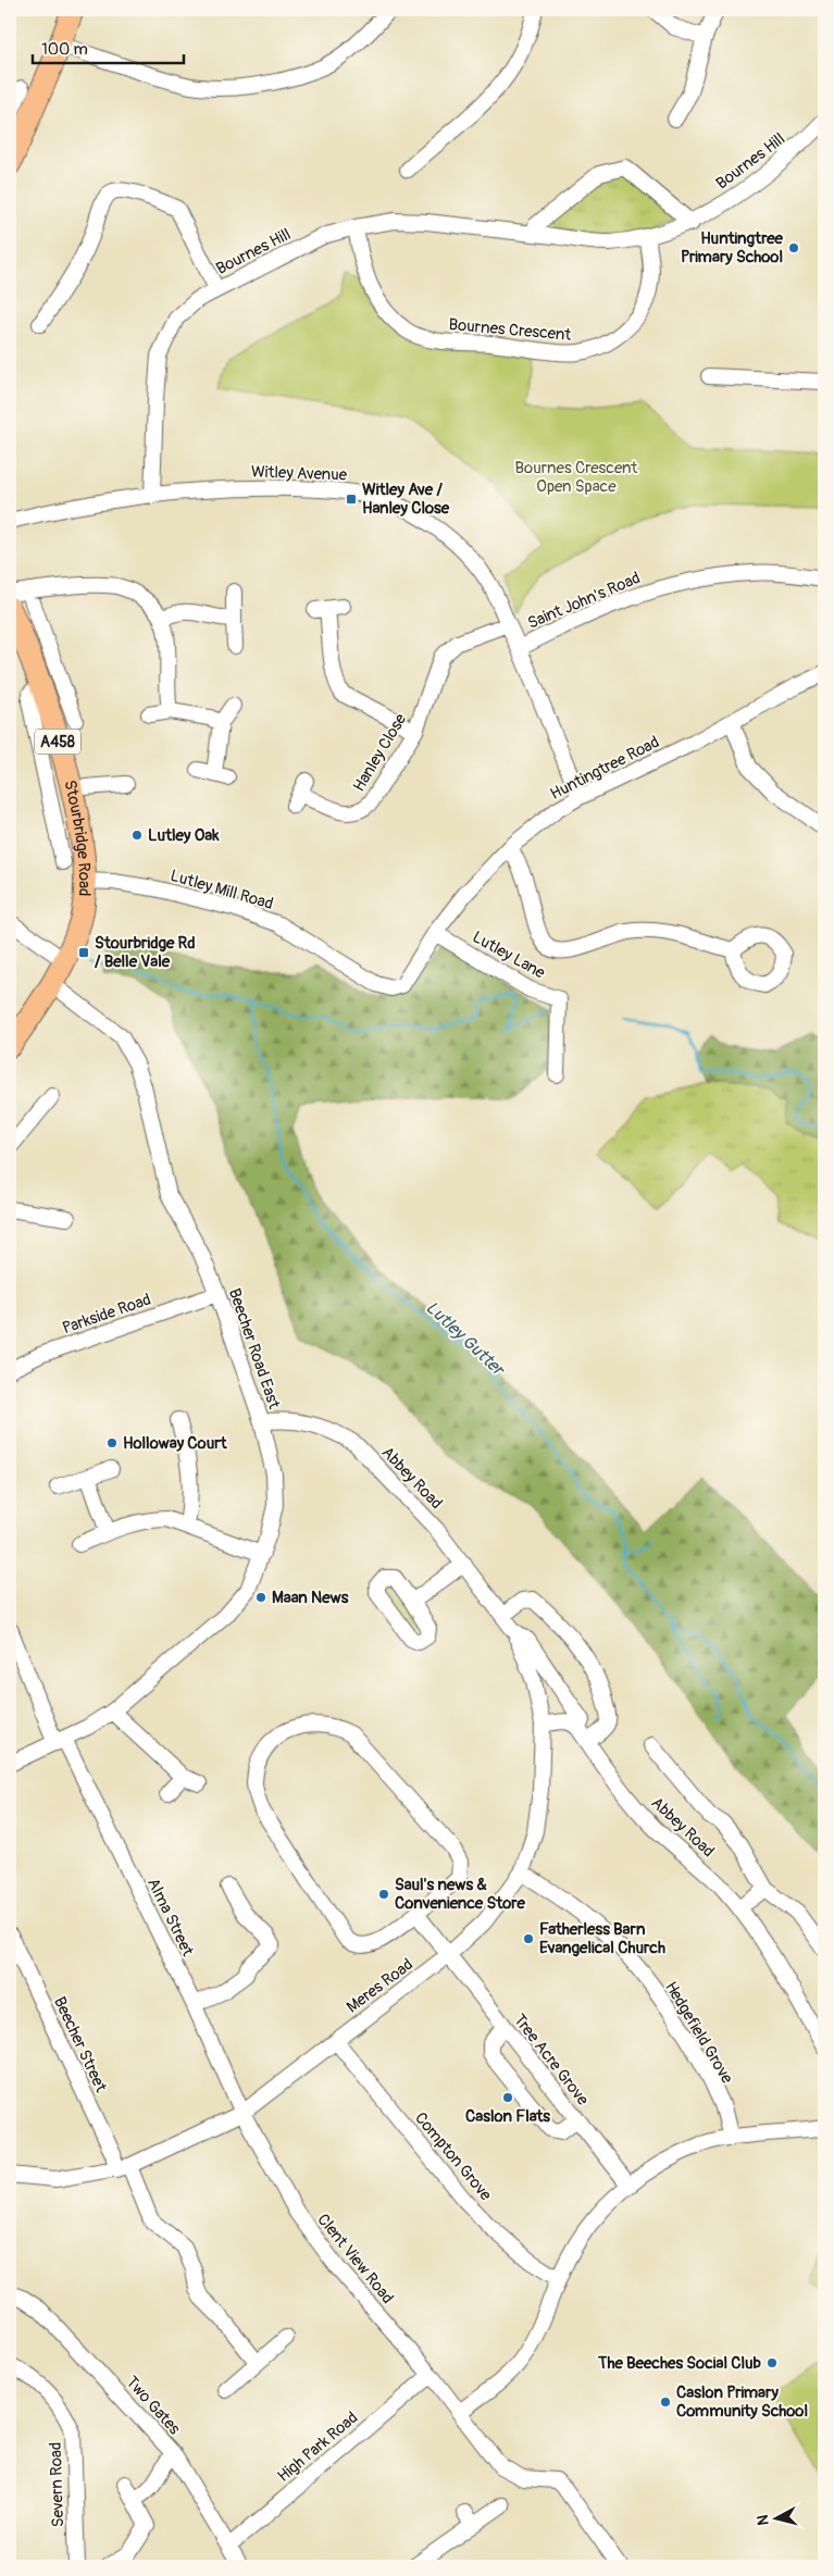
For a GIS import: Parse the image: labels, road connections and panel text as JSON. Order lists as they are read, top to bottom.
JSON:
{
  "streets": {
    "highway": ["A458", "Stourbridge Road"],
    "street": [
      "Bournes Hill",
      "Bournes Crescent",
      "Witley Avenue",
      "Saint John's Road",
      "Hanley Close",
      "Huntingtree Road",
      "Lutley Mill Road",
      "Lutley Lane",
      "Parkside Road",
      "Beecher Road East",
      "Abbey Road",
      "Alma Street",
      "Meres Road",
      "Hedgefield Grove",
      "Beecher Street",
      "Tree Acre Grove",
      "Compton Grove",
      "Clent View Road",
      "Two Gates",
      "High Park Road",
      "Severn Road"
    ]
  },
  "crossings": [
    ["Bournes Hill", "Bournes Crescent"],
    ["Bournes Hill", "Witley Avenue"],
    ["Witley Avenue", "Saint John's Road"],
    ["Witley Avenue", "Hanley Close"],
    ["Witley Avenue", "Huntingtree Road"],
    ["A458", "Stourbridge Road"],
    ["A458", "Beecher Road East"],
    ["Huntingtree Road", "Lutley Mill Road"],
    ["Huntingtree Road", "Lutley Lane"],
    ["Stourbridge Road", "Lutley Mill Road"],
    ["Parkside Road", "Beecher Road East"],
    ["Beecher Road East", "Abbey Road"],
    ["Beecher Road East", "Alma Street"],
    ["Abbey Road", "Meres Road"],
    ["Alma Street", "Meres Road"],
    ["Alma Street", "Clent View Road"],
    ["Meres Road", "Hedgefield Grove"],
    ["Meres Road", "Beecher Street"],
    ["Meres Road", "Tree Acre Grove"],
    ["Meres Road", "Compton Grove"],
    ["Meres Road", "Clent View Road"],
    ["Clent View Road", "High Park Road"],
    ["Two Gates", "High Park Road"]
  ],
  "water": ["Lutley Gutter"],
  "parks": ["Bournes Crescent Open Space"],
  "places": {
    "other": [
      "Huntingtree Primary School",
      "Lutley Oak",
      "Holloway Court",
      "Maan News",
      "Saul's news & Convenience Store",
      "Fatherless Barn Evangelical Church",
      "Caslon Flats",
      "The Beeches Social Club",
      "Caslon Primary Community School"
    ],
    "transit": ["Witley Ave / Hanley Close", "Stourbridge Rd / Belle Vale"]
  },
  "scale_bar": "100 m",
  "north": "left"
}
